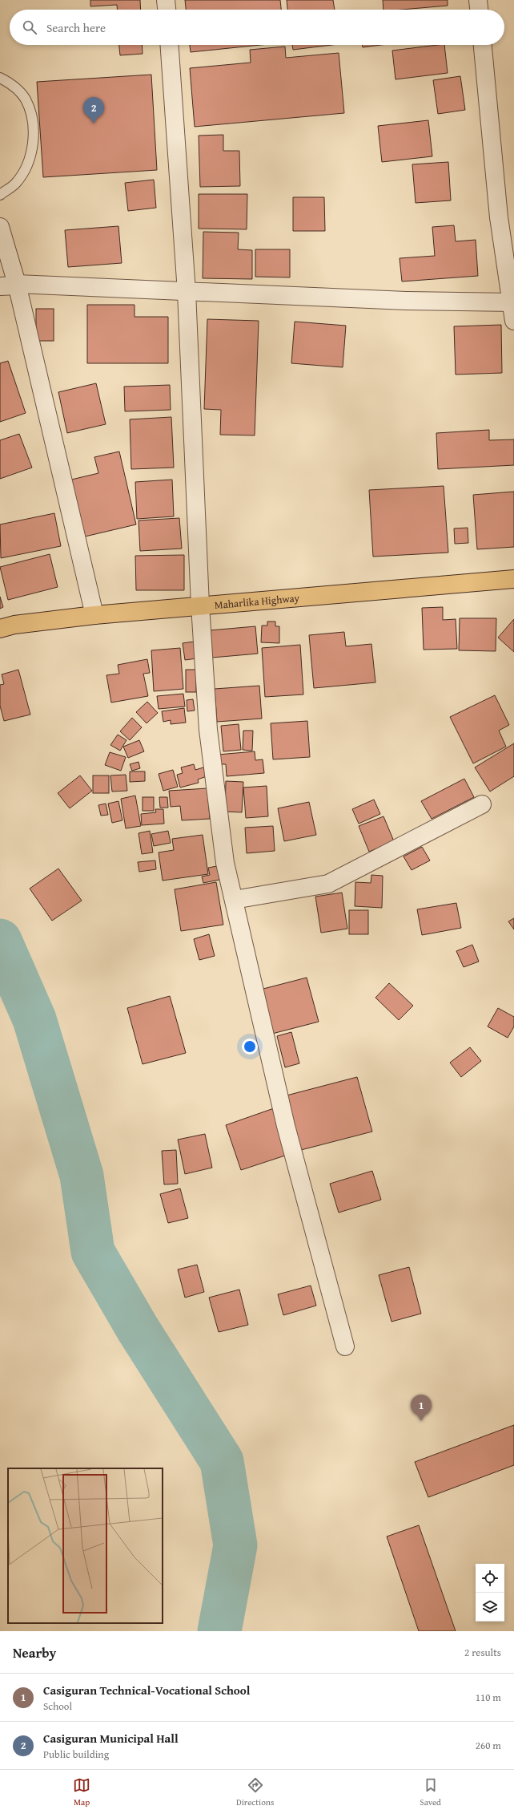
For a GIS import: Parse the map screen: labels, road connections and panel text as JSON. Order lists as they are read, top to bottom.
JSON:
{
  "streets": {
    "highway": ["Maharlika Highway"]
  },
  "page": {
    "search": "Search here",
    "pins": ["2", "1"],
    "heading": ["Nearby", "2 results"],
    "list": [
      {
        "mark": "1",
        "name": "Casiguran Technical-Vocational School",
        "note": "School",
        "value": "110 m"
      },
      {
        "mark": "2",
        "name": "Casiguran Municipal Hall",
        "note": "Public building",
        "value": "260 m"
      }
    ],
    "nav": ["Map", "Directions", "Saved"]
  }
}
